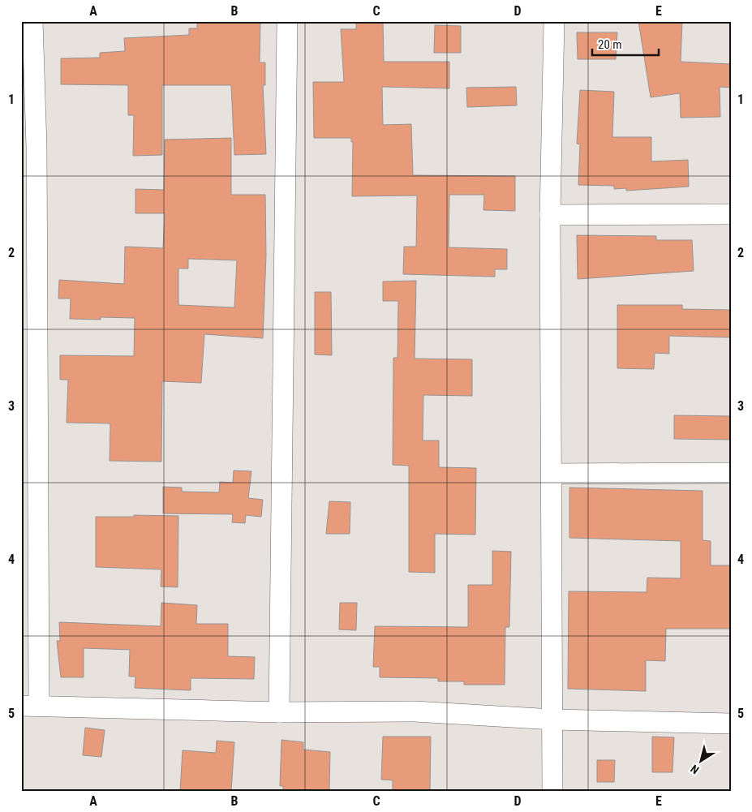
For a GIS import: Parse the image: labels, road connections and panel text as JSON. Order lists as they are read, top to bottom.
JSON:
{
  "scale_bar": "20 m",
  "north": "bottom left",
  "grid": {
    "columns": [
      "A",
      "B",
      "C",
      "D",
      "E"
    ],
    "rows": [
      "1",
      "2",
      "3",
      "4",
      "5"
    ]
  }
}
